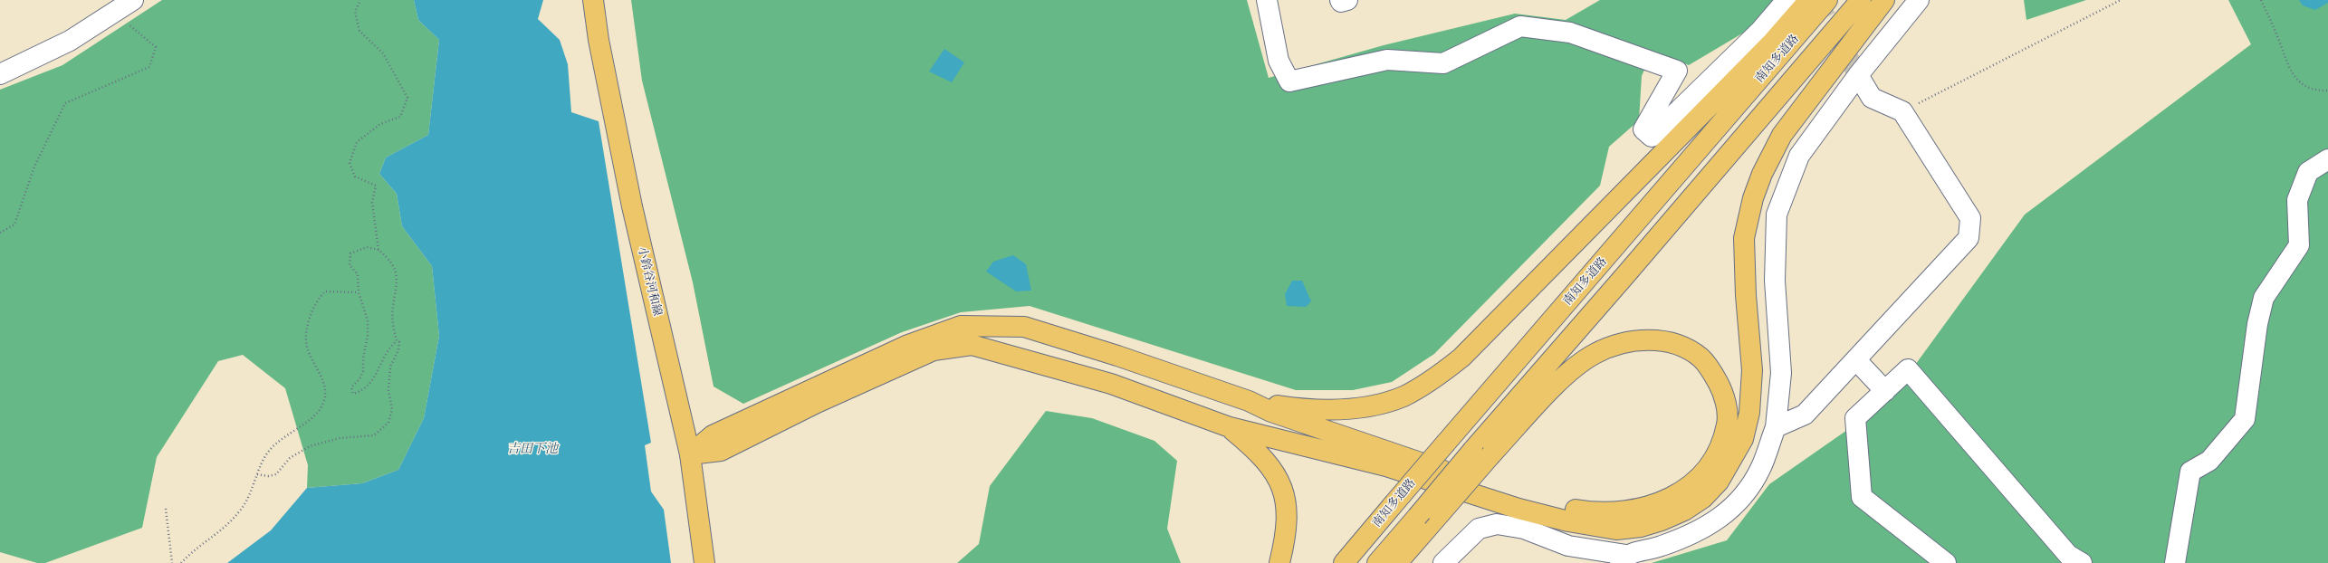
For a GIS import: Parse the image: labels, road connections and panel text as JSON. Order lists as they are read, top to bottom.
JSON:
{
  "streets": {
    "main road": ["南知多道路", "小鈴谷河和線"]
  },
  "water": ["吉田下池"]
}
